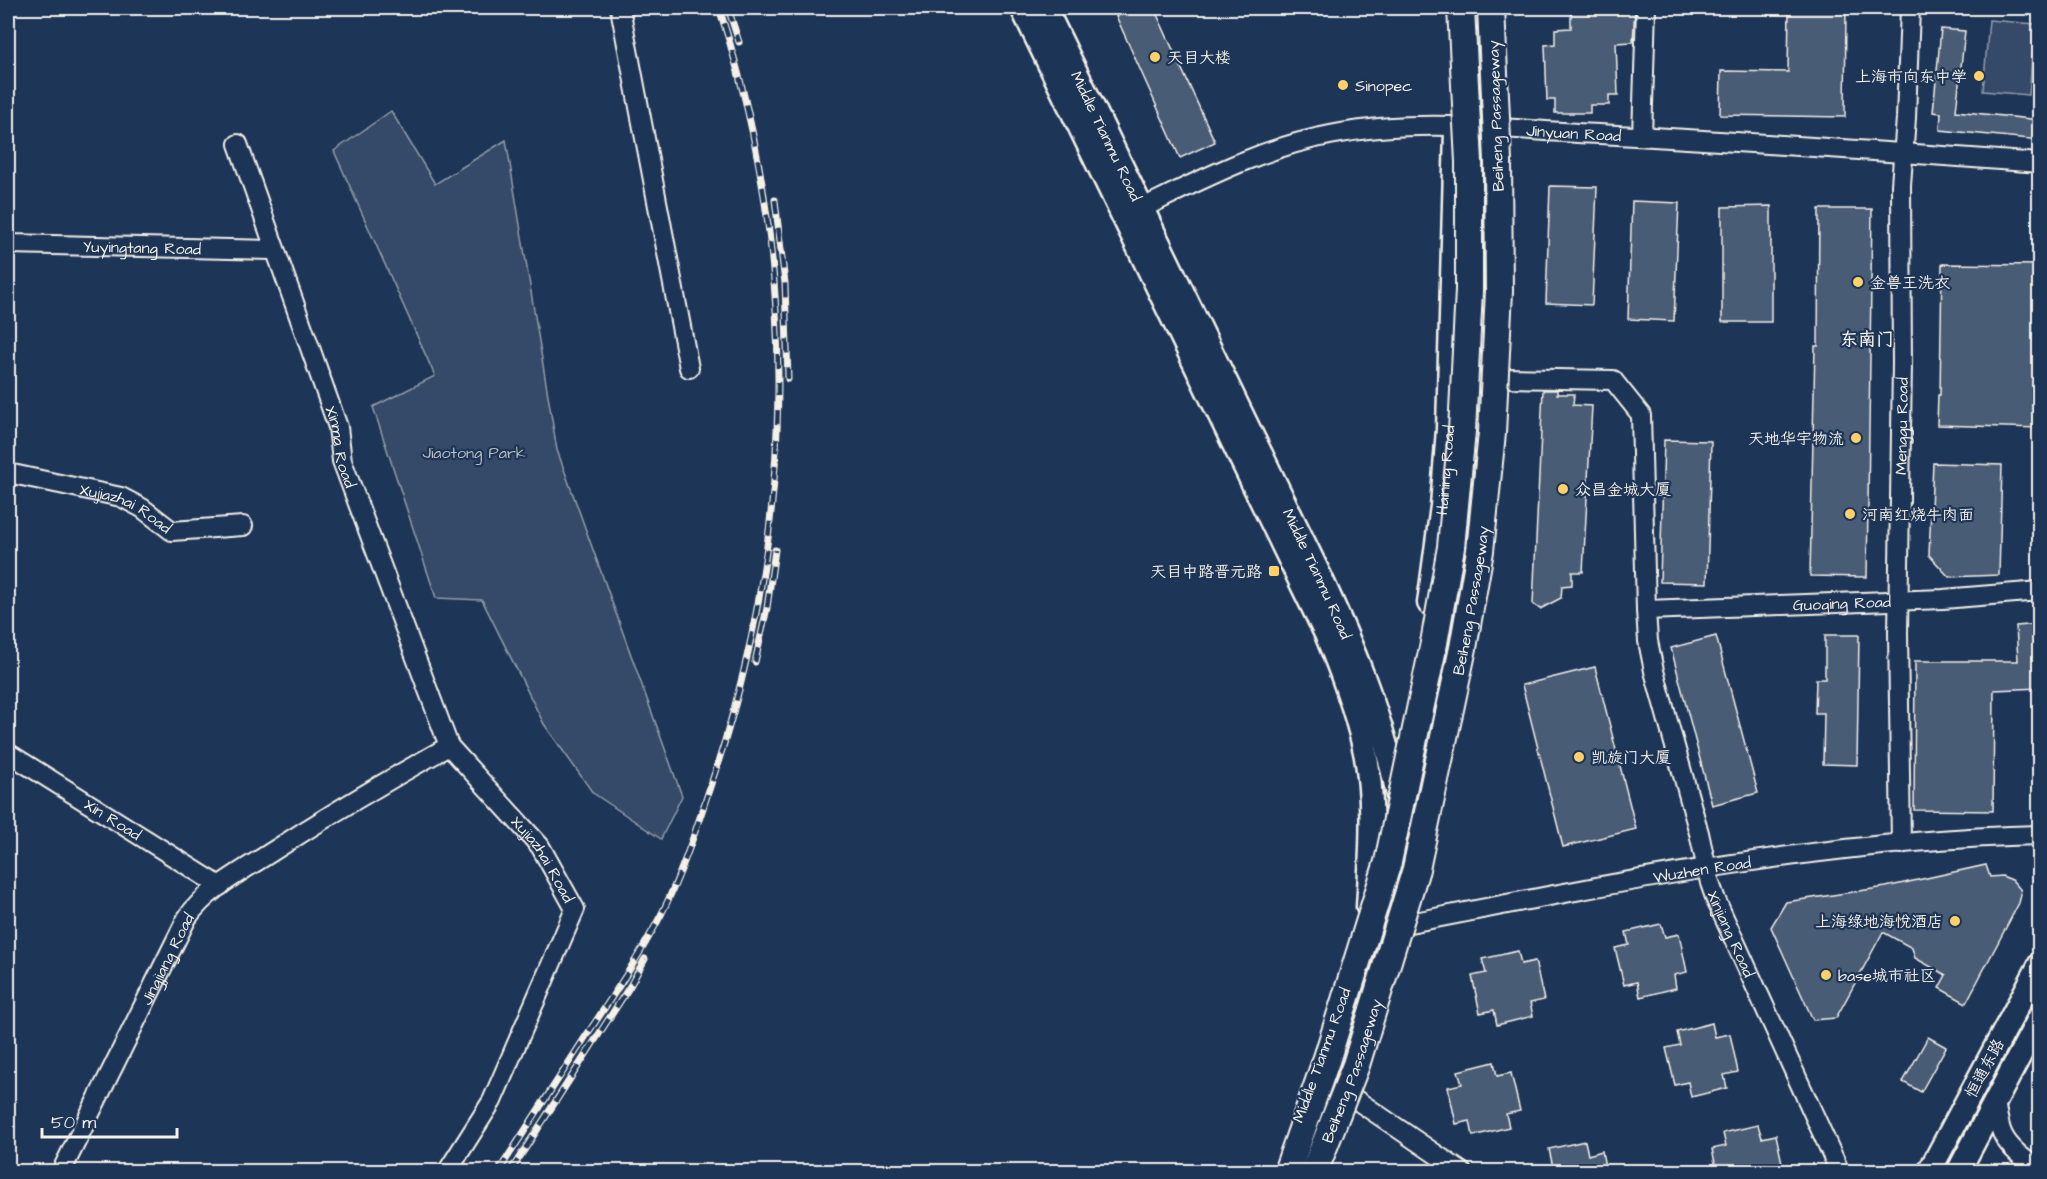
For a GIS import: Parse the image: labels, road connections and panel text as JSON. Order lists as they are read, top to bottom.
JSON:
{
  "streets": {
    "highway": ["Beiheng Passageway"],
    "main road": ["Middle Tianmu Road", "Haining Road", "恒通东路"],
    "street": [
      "Jinyuan Road",
      "Yuyingtang Road",
      "Menggu Road",
      "Xinma Road",
      "Xujiazhai Road",
      "Guoqing Road",
      "Xin Road",
      "Wuzhen Road",
      "Xinjiang Road",
      "Jingjiang Road"
    ]
  },
  "crossings": [
    ["Jinyuan Road", "Middle Tianmu Road"],
    ["Jinyuan Road", "Menggu Road"],
    ["Jinyuan Road", "Haining Road"],
    ["Middle Tianmu Road", "Haining Road"],
    ["Middle Tianmu Road", "Wuzhen Road"],
    ["Yuyingtang Road", "Xinma Road"],
    ["Menggu Road", "Guoqing Road"],
    ["Menggu Road", "Wuzhen Road"],
    ["Xinma Road", "Xujiazhai Road"],
    ["Xinma Road", "Jingjiang Road"],
    ["Haining Road", "Wuzhen Road"],
    ["Xujiazhai Road", "Jingjiang Road"],
    ["Guoqing Road", "Xinjiang Road"],
    ["Xin Road", "Jingjiang Road"],
    ["Wuzhen Road", "Xinjiang Road"]
  ],
  "districts": ["东南门"],
  "parks": ["Jiaotong Park"],
  "places": {
    "other": [
      "天目大楼",
      "上海市向东中学",
      "Sinopec",
      "金兽王洗衣",
      "天地华宇物流",
      "众昌金城大厦",
      "河南红烧牛肉面",
      "凯旋门大厦",
      "上海绿地海悦酒店",
      "base城市社区"
    ],
    "transit": ["天目中路晋元路"]
  },
  "scale_bar": "50 m"
}
